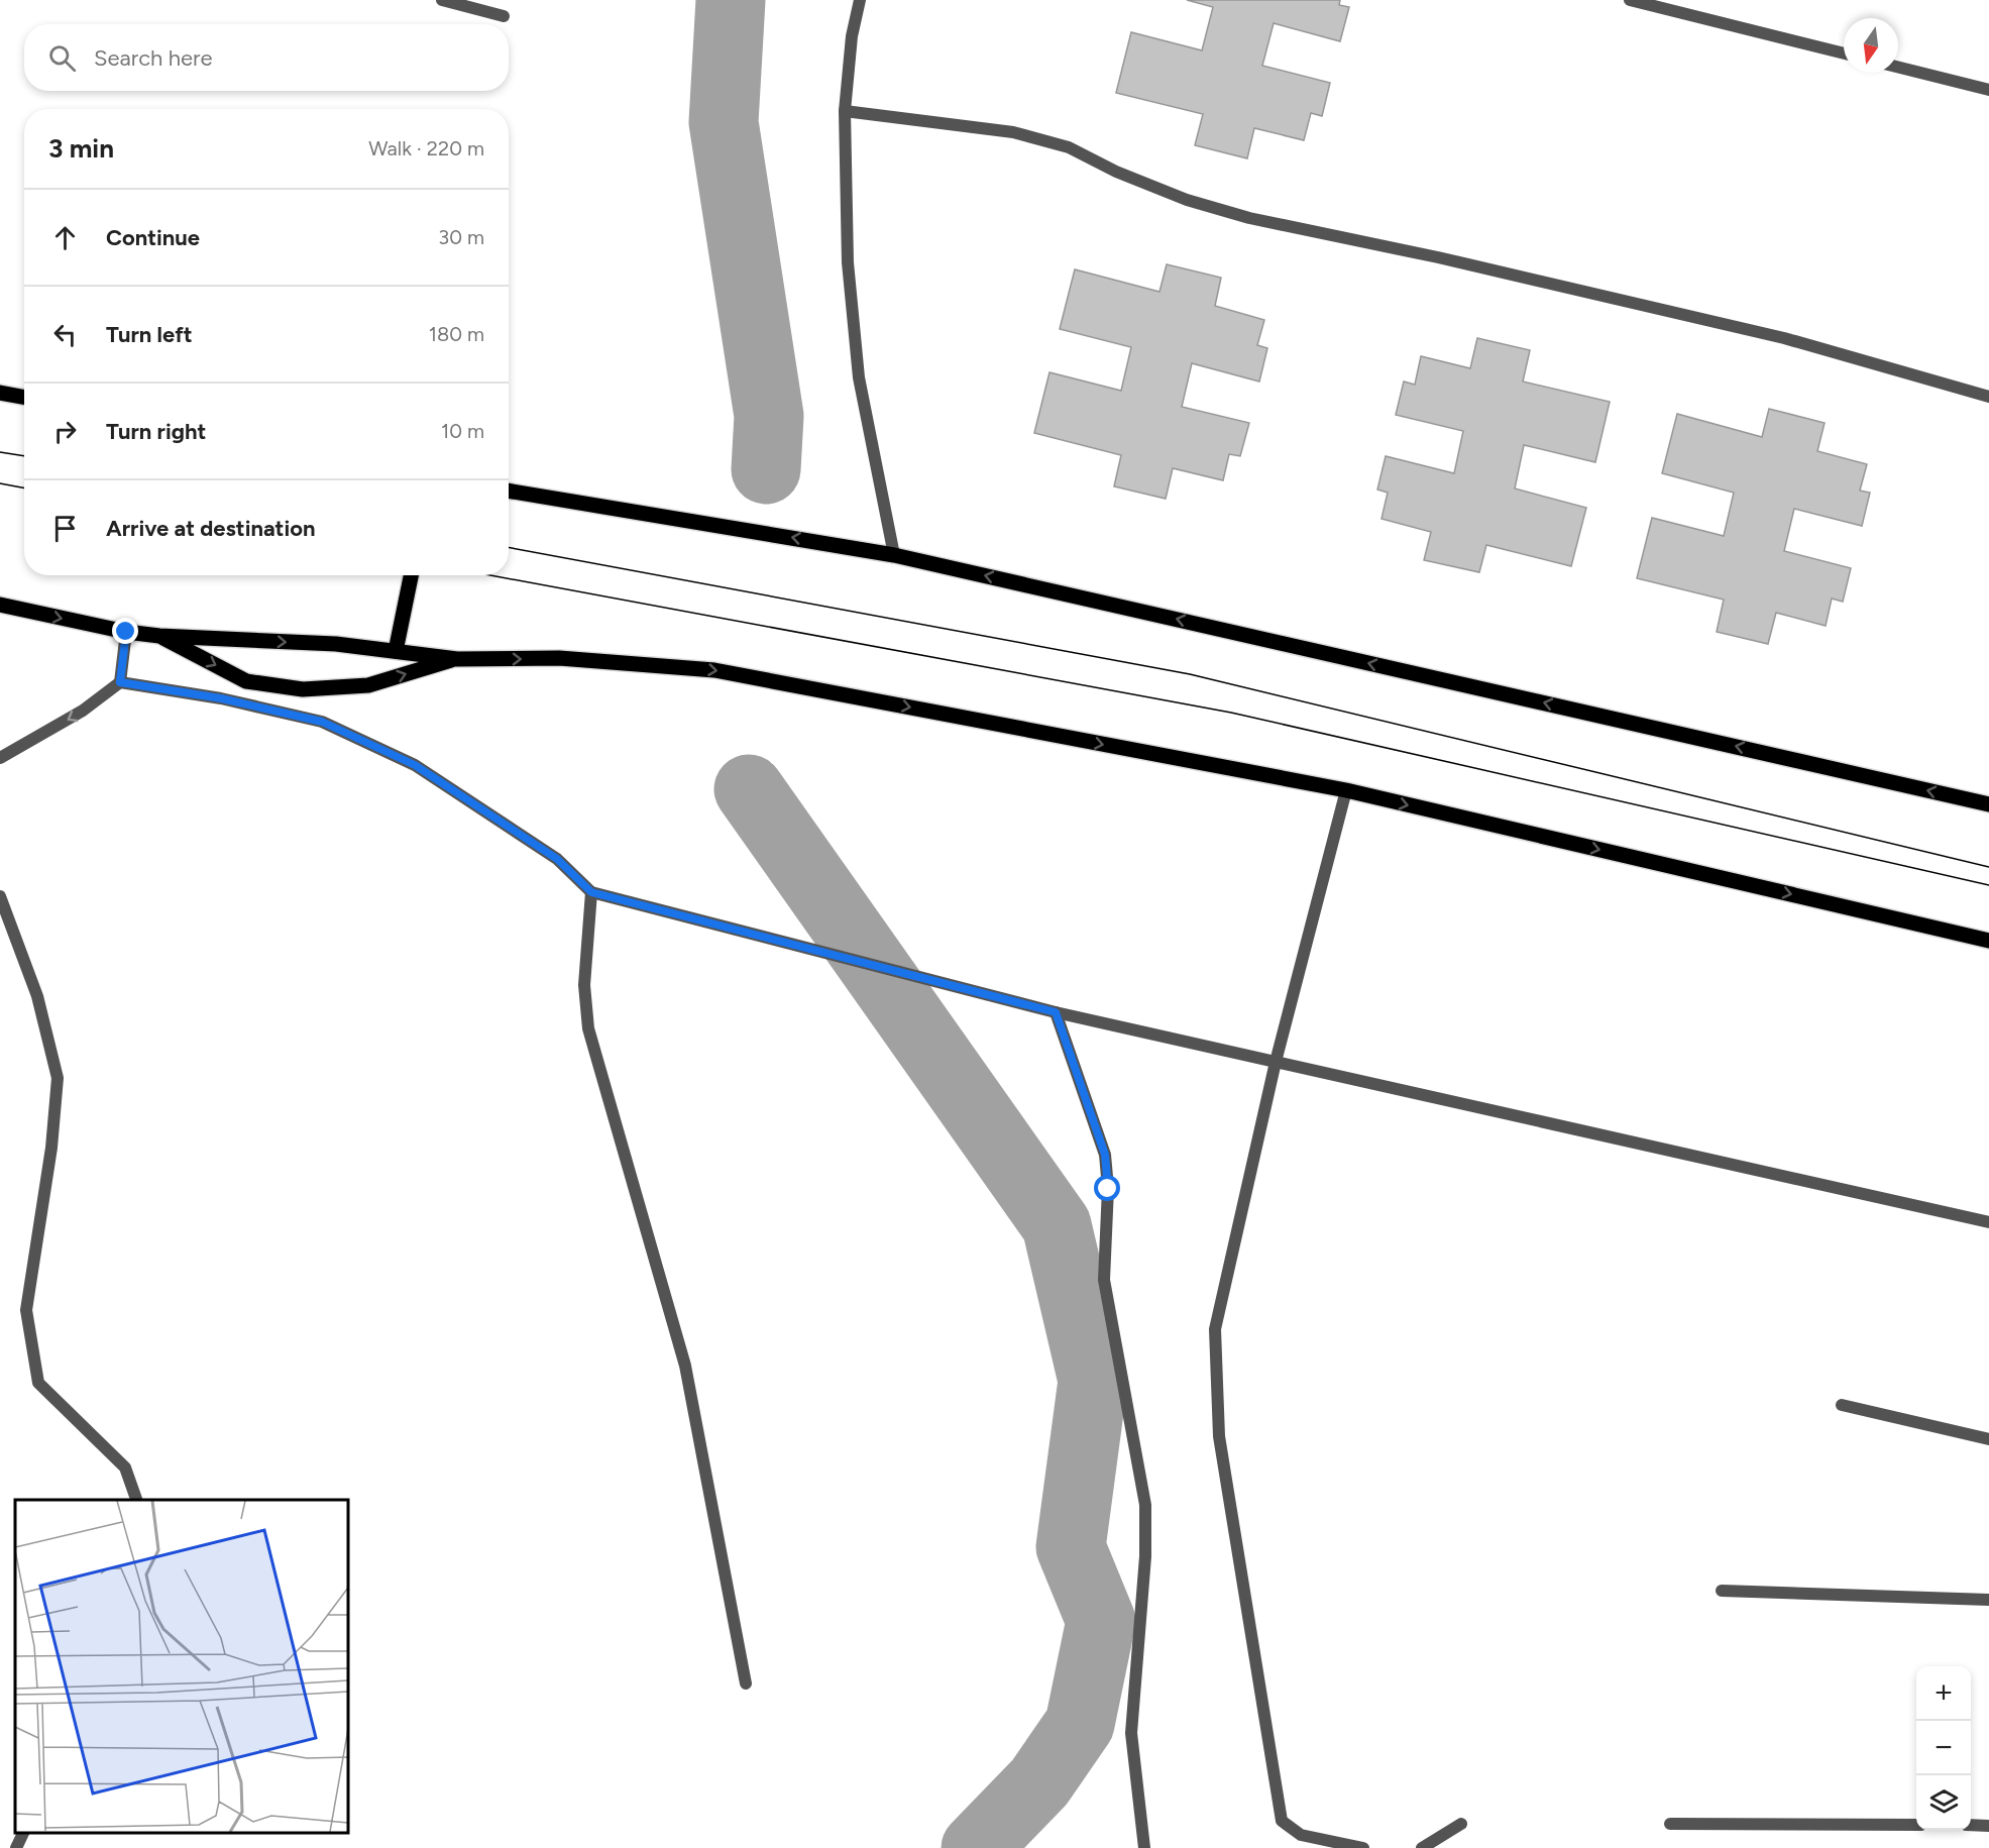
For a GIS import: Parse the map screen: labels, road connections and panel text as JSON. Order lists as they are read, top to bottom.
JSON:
{
  "north": "bottom",
  "page": {
    "search": "Search here",
    "heading": ["3 min", "Walk · 220 m"],
    "list": [
      ["Continue", "30 m"],
      ["Turn left", "180 m"],
      ["Turn right", "10 m"],
      "Arrive at destination"
    ],
    "map_buttons": ["+", "−"]
  }
}
